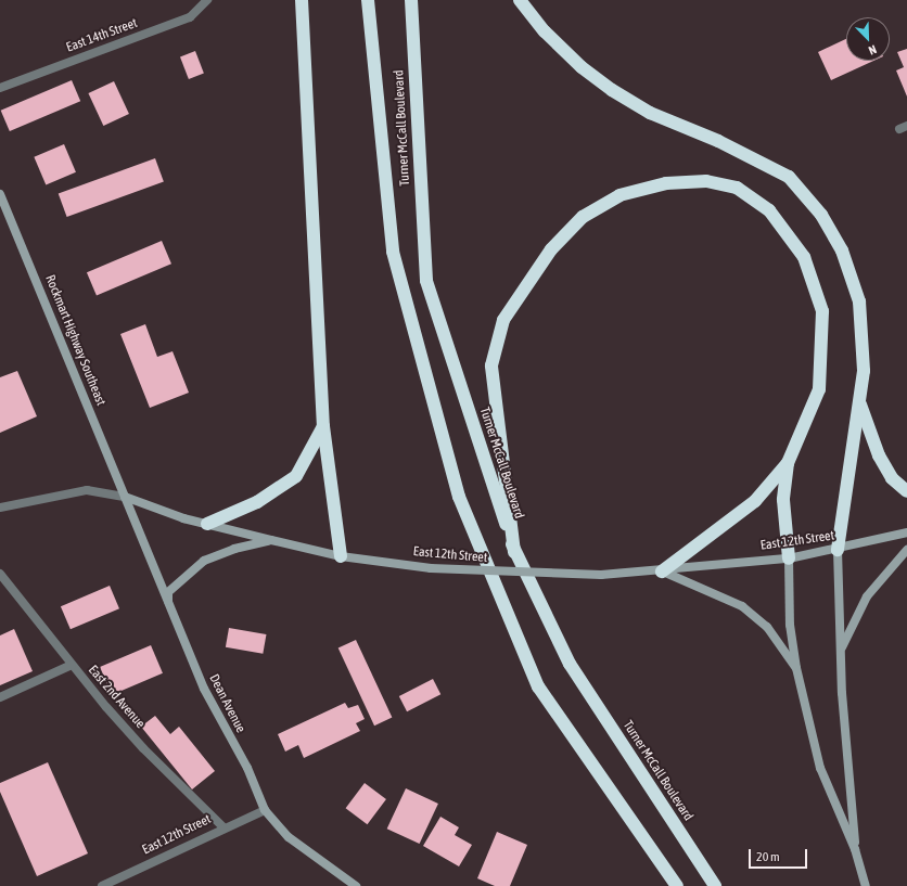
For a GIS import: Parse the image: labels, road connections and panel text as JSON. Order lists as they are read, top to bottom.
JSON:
{
  "streets": {
    "highway": ["Turner McCall Boulevard"],
    "main road": ["Rockmart Highway Southeast", "East 12th Street", "Dean Avenue"],
    "street": ["East 14th Street", "East 2nd Avenue"]
  },
  "crossings": [
    ["Rockmart Highway Southeast", "East 12th Street"],
    ["Rockmart Highway Southeast", "Dean Avenue"],
    ["East 12th Street", "East 2nd Avenue"],
    ["East 12th Street", "Dean Avenue"]
  ],
  "scale_bar": "20 m",
  "north": "bottom right"
}
